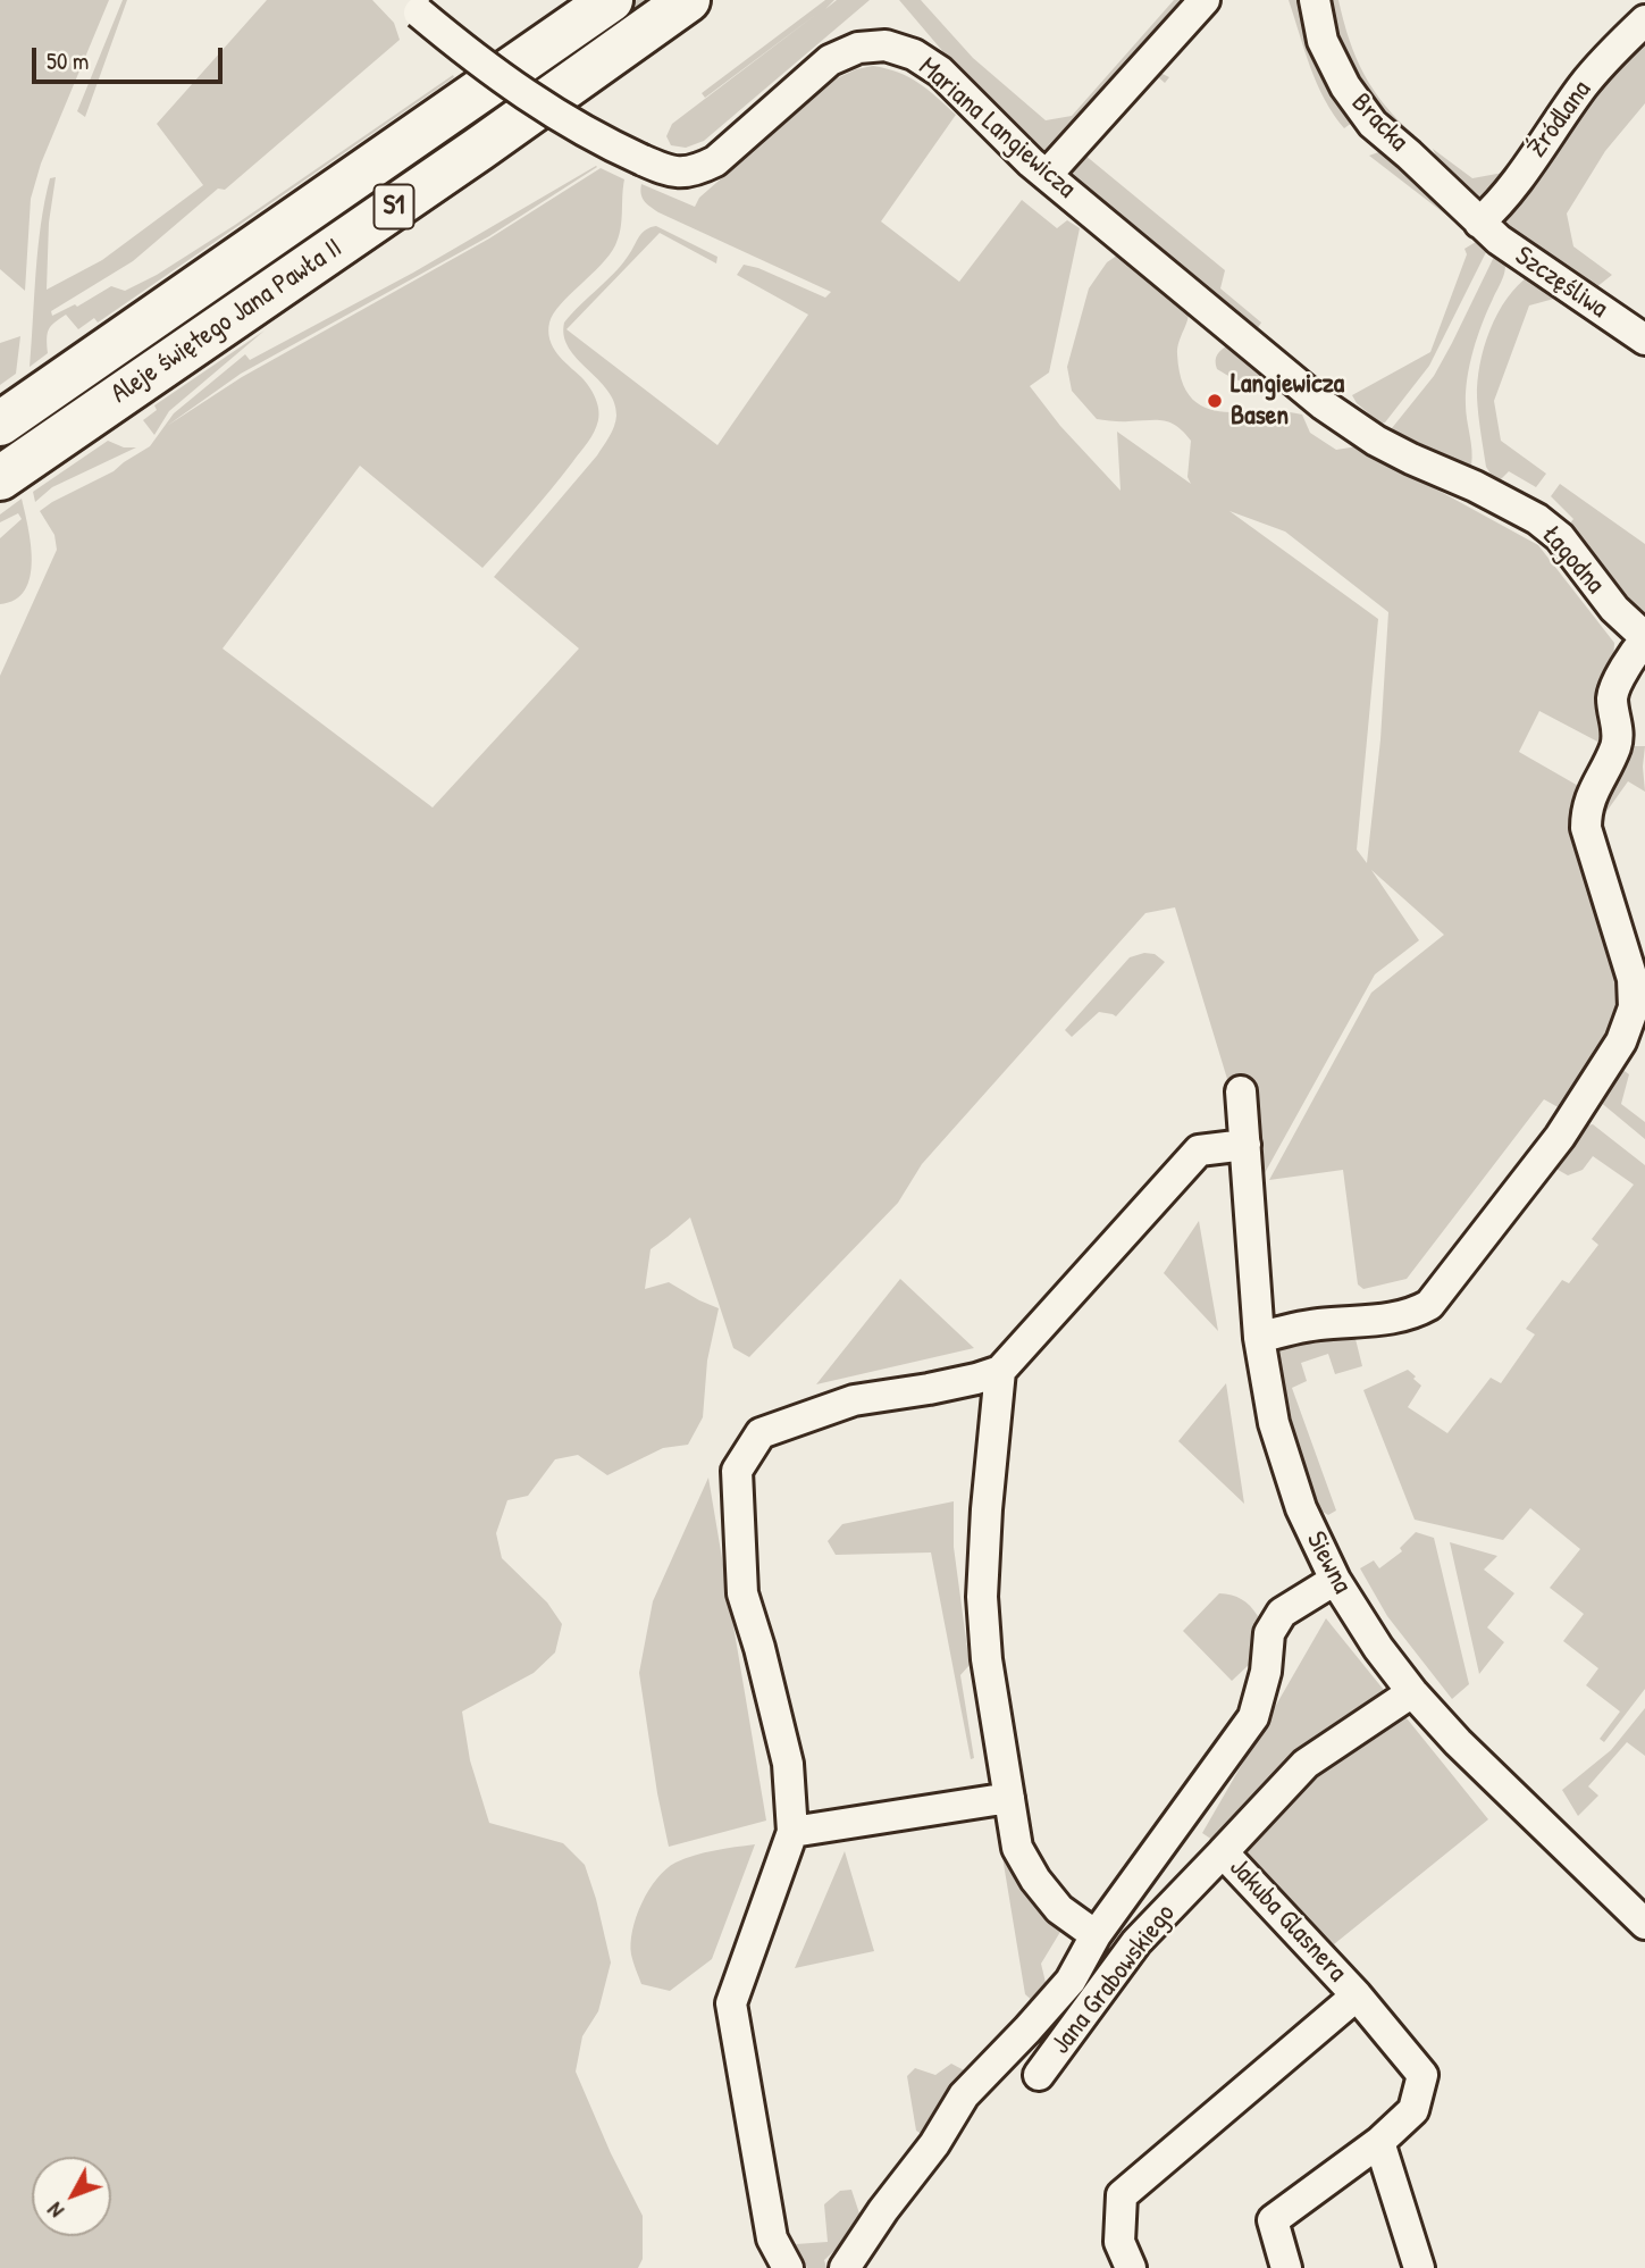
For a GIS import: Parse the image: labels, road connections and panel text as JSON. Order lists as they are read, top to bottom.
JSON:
{
  "streets": {
    "highway": ["S1", "Aleje świętego Jana Pawła II"],
    "street": [
      "Źródlana",
      "Bracka",
      "Mariana Langiewicza",
      "Szczęśliwa",
      "Łagodna",
      "Siewna",
      "Jakuba Glasnera",
      "Jana Grabowskiego"
    ]
  },
  "crossings": [
    ["Źródlana", "Bracka"],
    ["Źródlana", "Szczęśliwa"],
    ["Bracka", "Szczęśliwa"],
    ["Mariana Langiewicza", "Łagodna"],
    ["Siewna", "Jakuba Glasnera"],
    ["Jakuba Glasnera", "Jana Grabowskiego"]
  ],
  "places": ["Langiewicza Basen"],
  "scale_bar": "50 m",
  "north": "bottom left"
}
